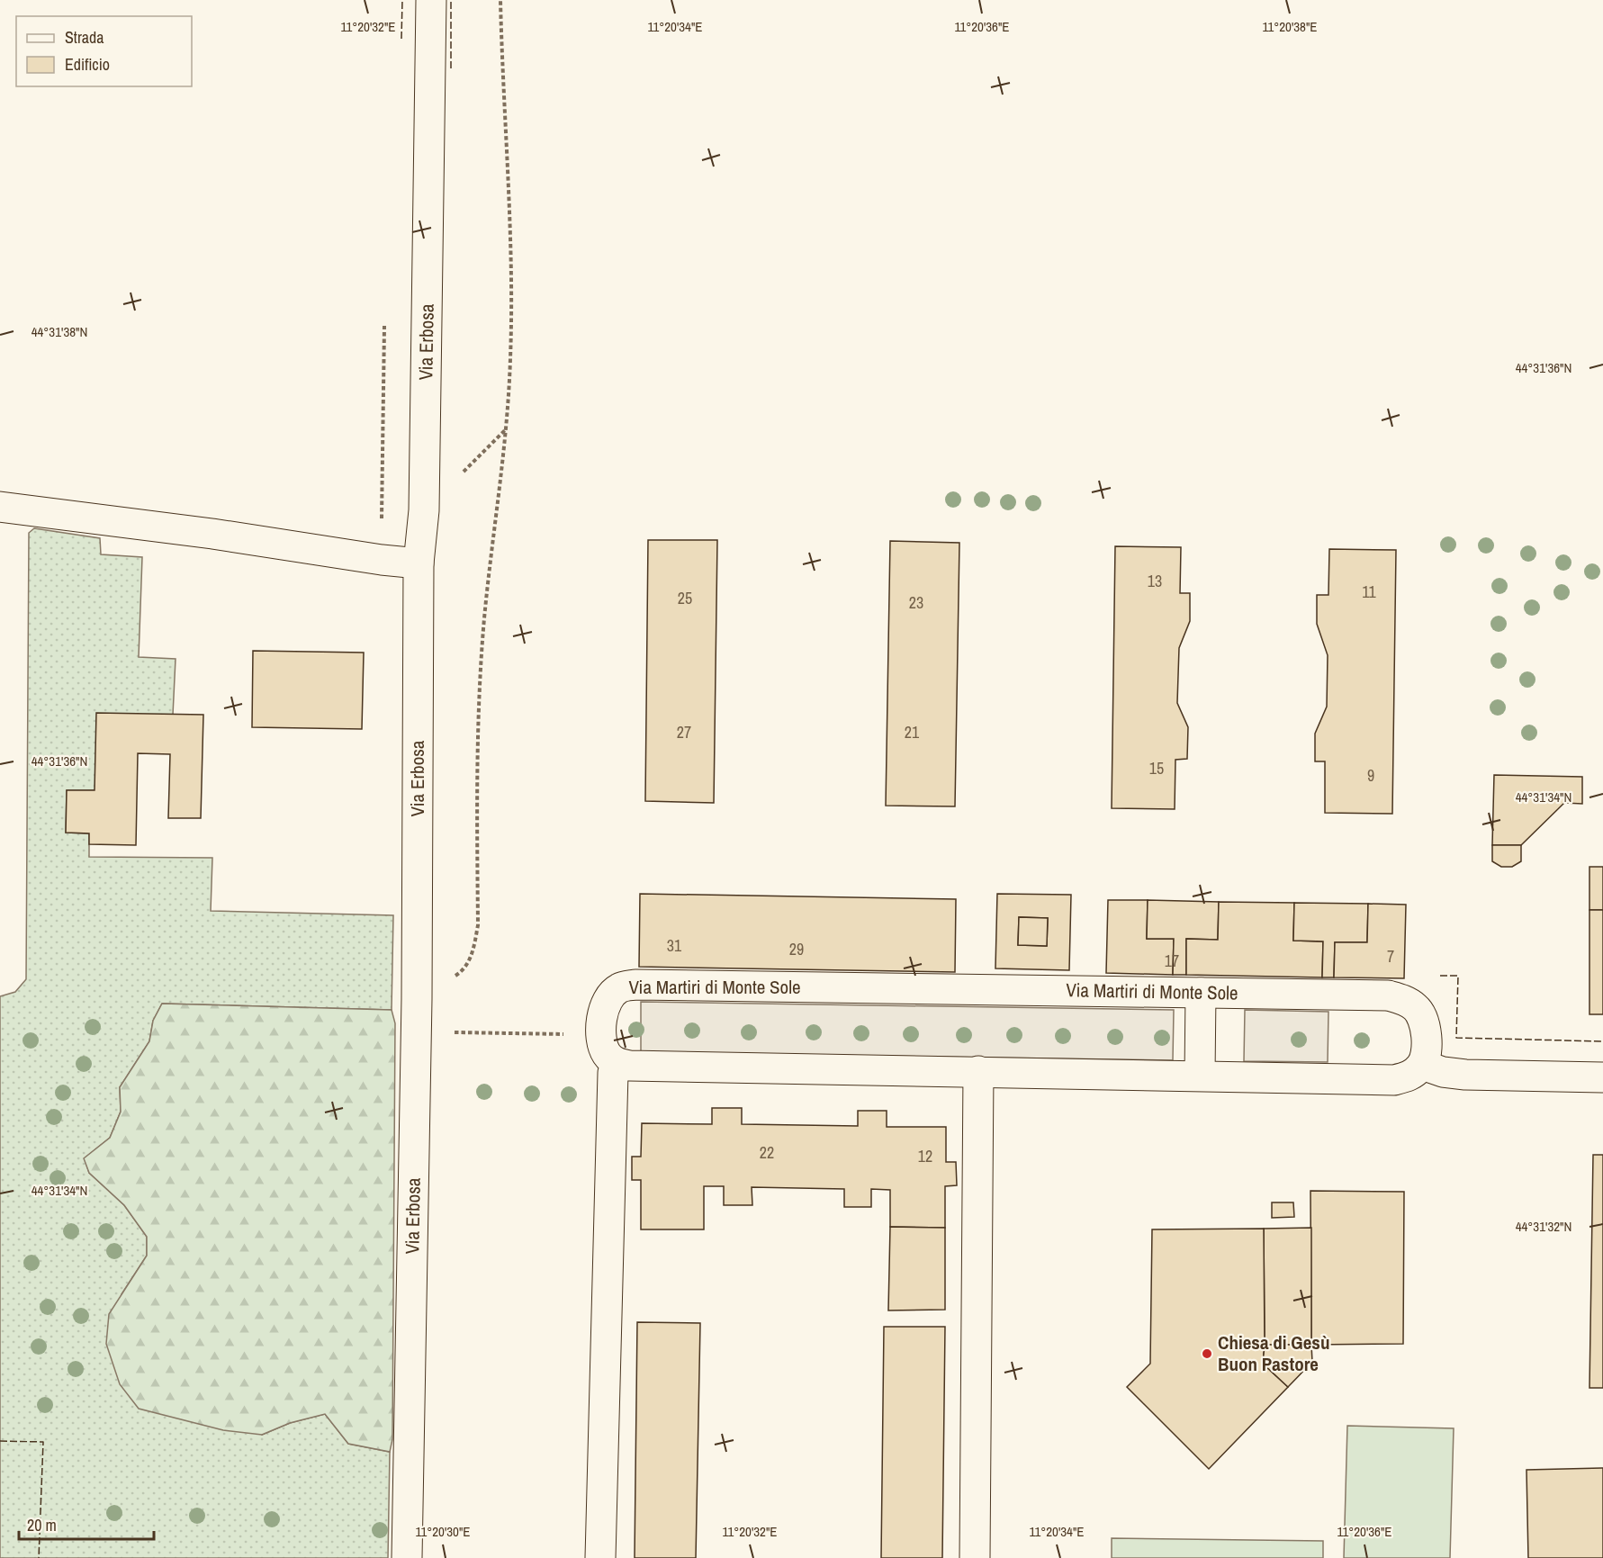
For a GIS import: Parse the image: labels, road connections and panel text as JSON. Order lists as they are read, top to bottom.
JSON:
{
  "streets": {
    "street": ["Via Erbosa", "Via Martiri di Monte Sole"]
  },
  "places": ["Chiesa di Gesù Buon Pastore"],
  "house_numbers": [
    "13",
    "11",
    "25",
    "23",
    "27",
    "21",
    "15",
    "9",
    "31",
    "29",
    "7",
    "17",
    "22",
    "12"
  ],
  "legend": ["Strada", "Edificio"],
  "scale_bar": "20 m",
  "coordinates": [
    "11°20'32\"E",
    "11°20'34\"E",
    "11°20'36\"E",
    "11°20'38\"E",
    "44°31'38\"N",
    "44°31'36\"N",
    "44°31'34\"N",
    "44°31'32\"N",
    "11°20'30\"E"
  ]
}
